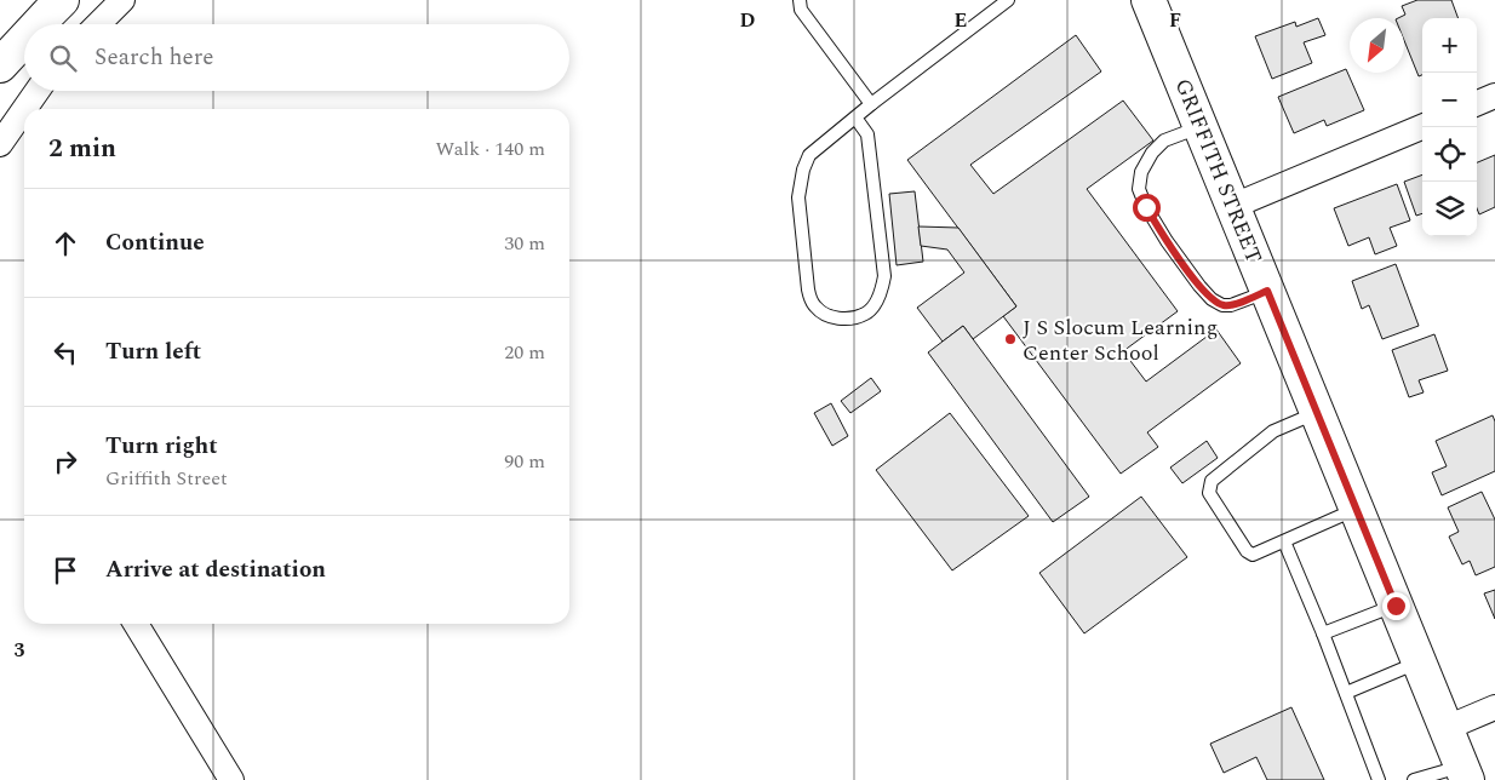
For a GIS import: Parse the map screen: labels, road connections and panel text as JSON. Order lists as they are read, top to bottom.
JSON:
{
  "streets": {
    "main road": ["GRIFFITH STREET"]
  },
  "places": ["J S Slocum Learning Center School"],
  "north": "bottom left",
  "page": {
    "map_buttons": ["+", "−"],
    "search": "Search here",
    "heading": ["2 min", "Walk · 140 m"],
    "list": [
      ["Continue", "30 m"],
      ["Turn left", "20 m"],
      ["Turn right", "Griffith Street", "90 m"],
      "Arrive at destination"
    ]
  },
  "grid": {
    "columns": ["D", "E", "F"],
    "rows": ["3"]
  }
}
